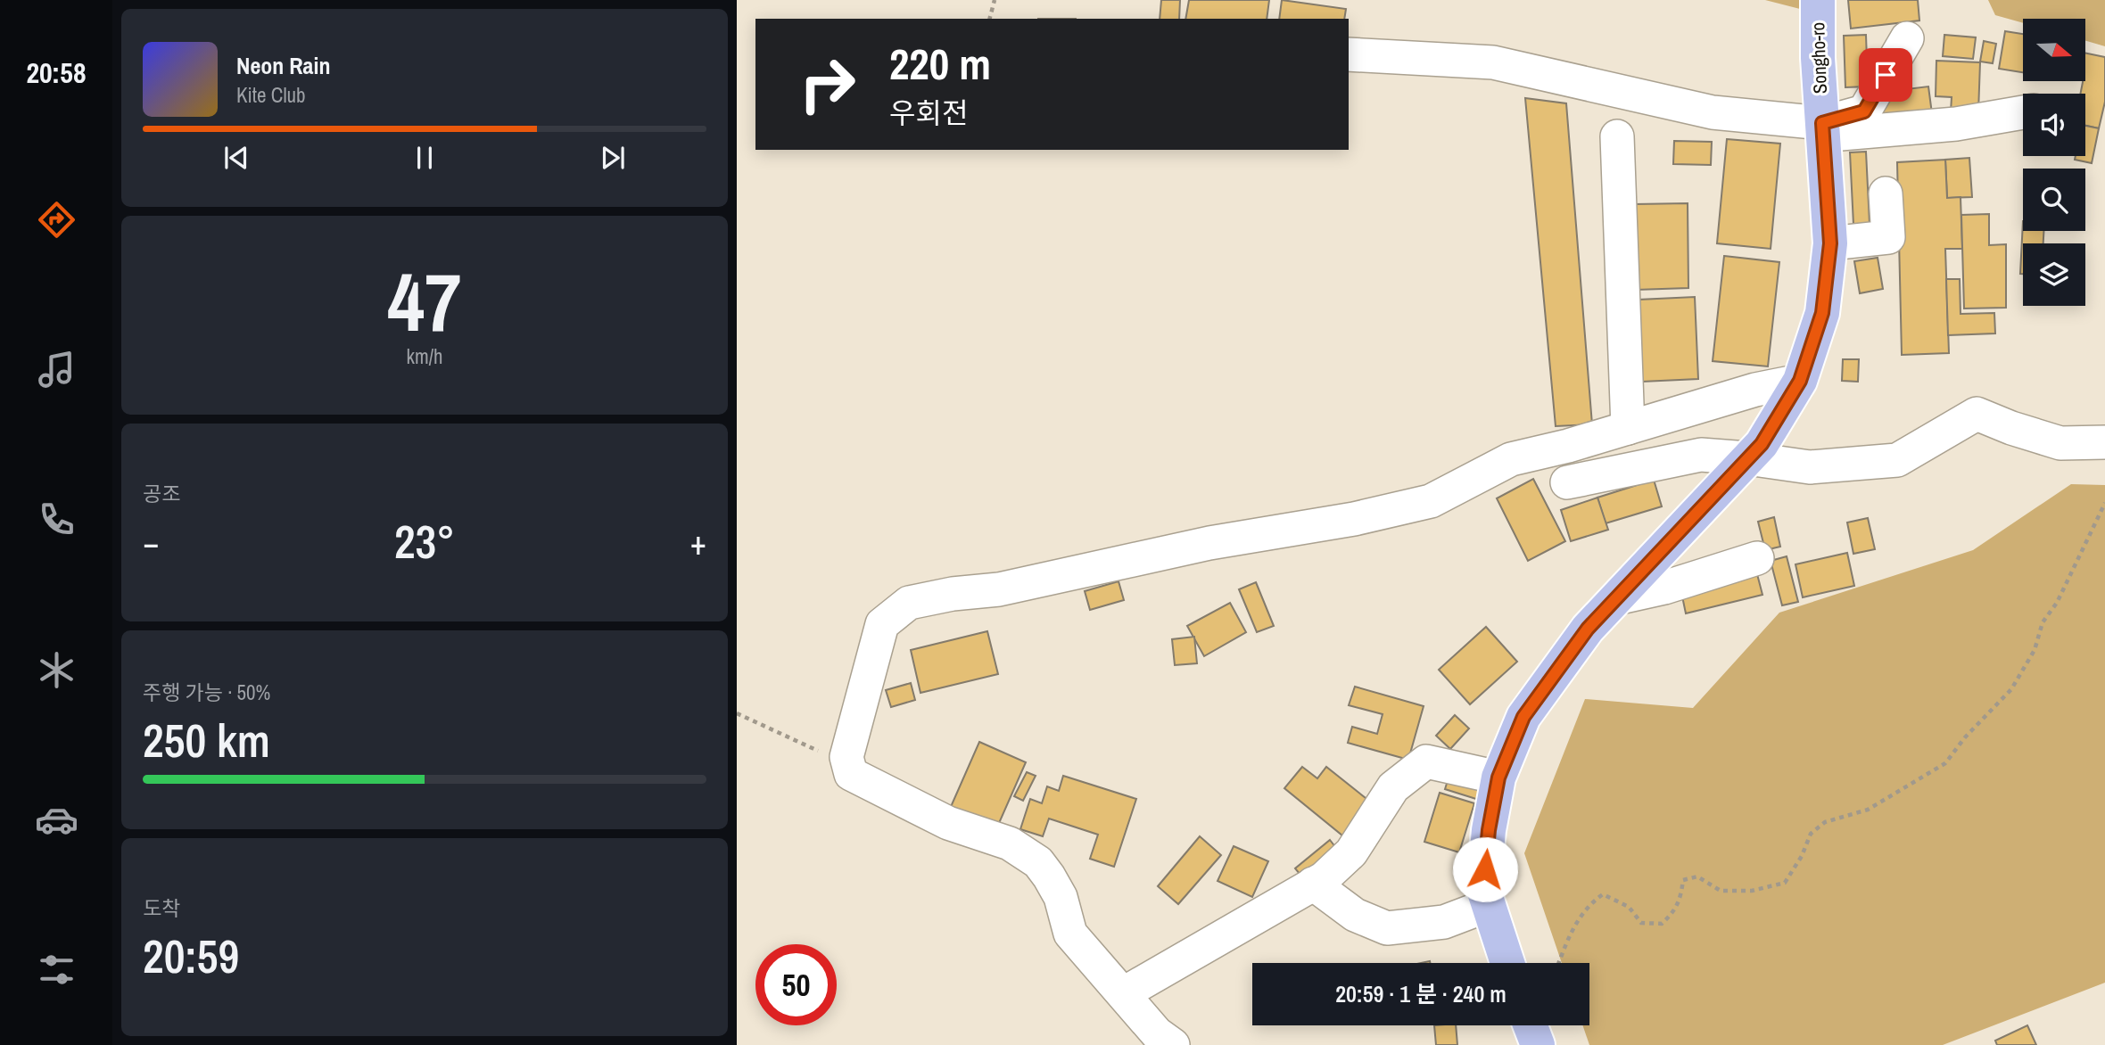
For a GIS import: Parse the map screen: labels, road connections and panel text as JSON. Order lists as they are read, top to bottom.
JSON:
{
  "streets": {
    "main road": ["Songho-ro"]
  },
  "north": "right",
  "page": {
    "tabs": "20:58",
    "turn": ["220 m", "우회전"],
    "song": ["Neon Rain", "Kite Club"],
    "tile": [
      ["47", "km/h"],
      "공조",
      ["주행 가능 · 50%", "250 km"],
      ["도착", "20:59"]
    ],
    "heat": ["−", "23°", "+"],
    "limit": "50",
    "trip": "20:59 · 1 분 · 240 m"
  }
}
